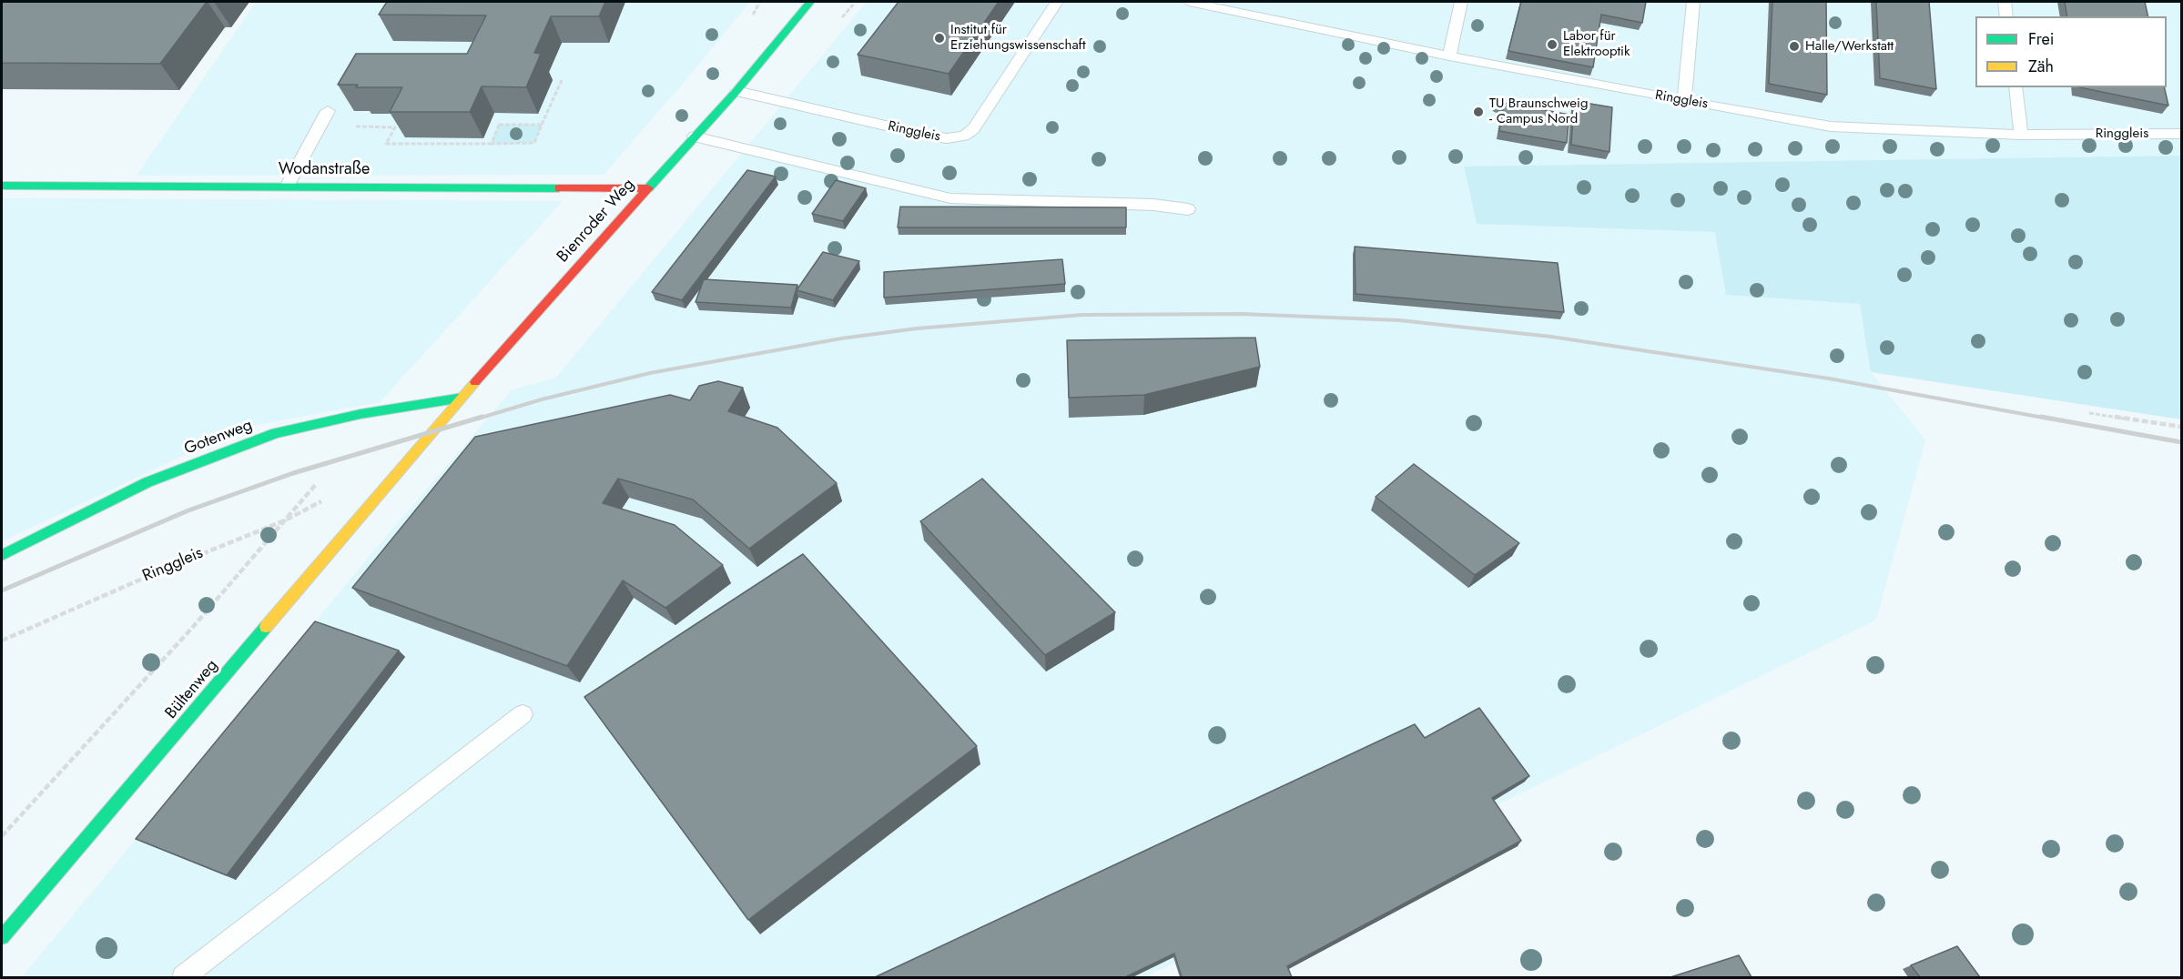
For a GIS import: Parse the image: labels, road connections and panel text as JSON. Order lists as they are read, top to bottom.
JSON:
{
  "streets": {
    "main road": [
      "Wodanstraße",
      "Bienroder Weg",
      "Gotenweg",
      "Bültenweg"
    ],
    "lane": ["Ringgleis"]
  },
  "crossings": [
    ["Ringgleis", "Bienroder Weg"],
    ["Wodanstraße", "Bienroder Weg"],
    ["Bienroder Weg", "Gotenweg"],
    ["Bienroder Weg", "Bültenweg"]
  ],
  "places": [
    "Institut für Erziehungswissenschaft",
    "Labor für Elektrooptik",
    "Halle/Werkstatt",
    "TU Braunschweig - Campus Nord"
  ],
  "legend": ["Frei", "Zäh"]
}
